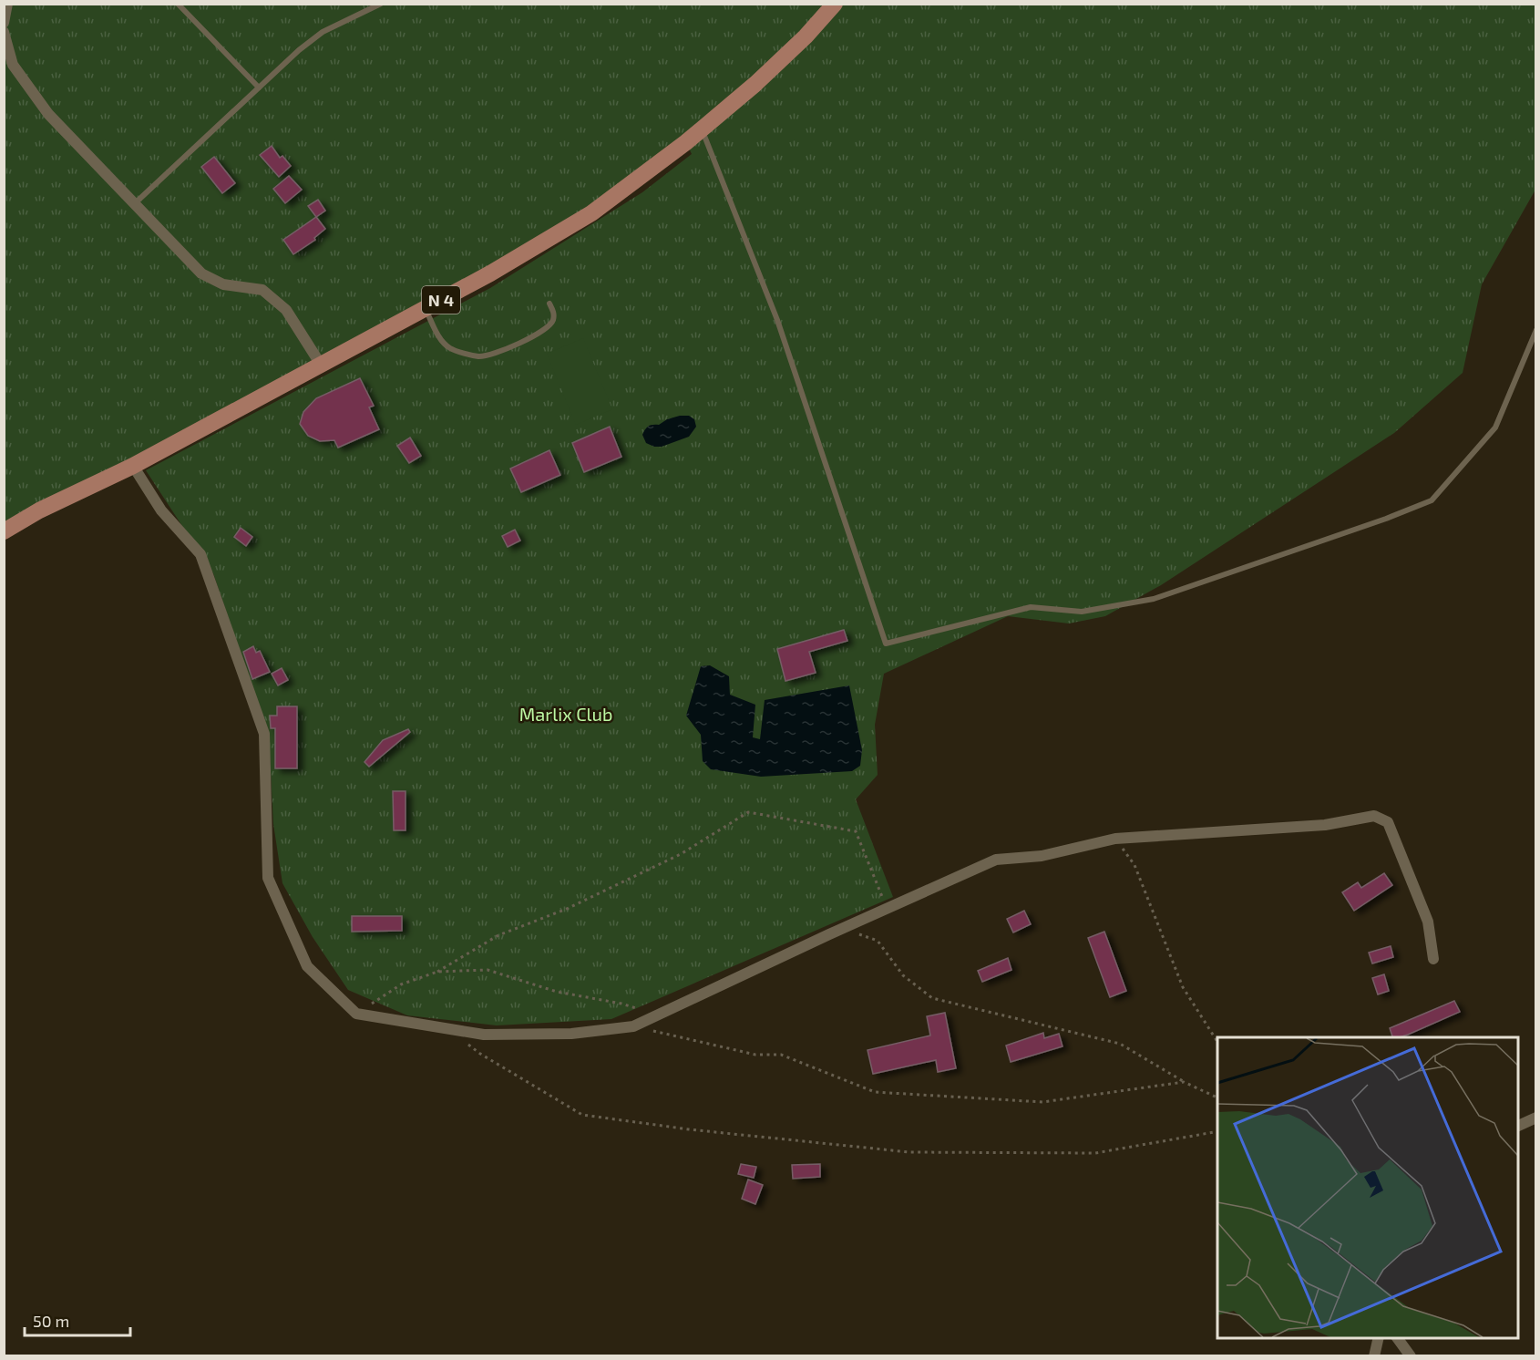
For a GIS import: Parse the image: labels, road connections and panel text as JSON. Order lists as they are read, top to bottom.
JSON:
{
  "streets": {
    "main road": ["N 4"]
  },
  "parks": ["Marlix Club"],
  "scale_bar": "50 m"
}
